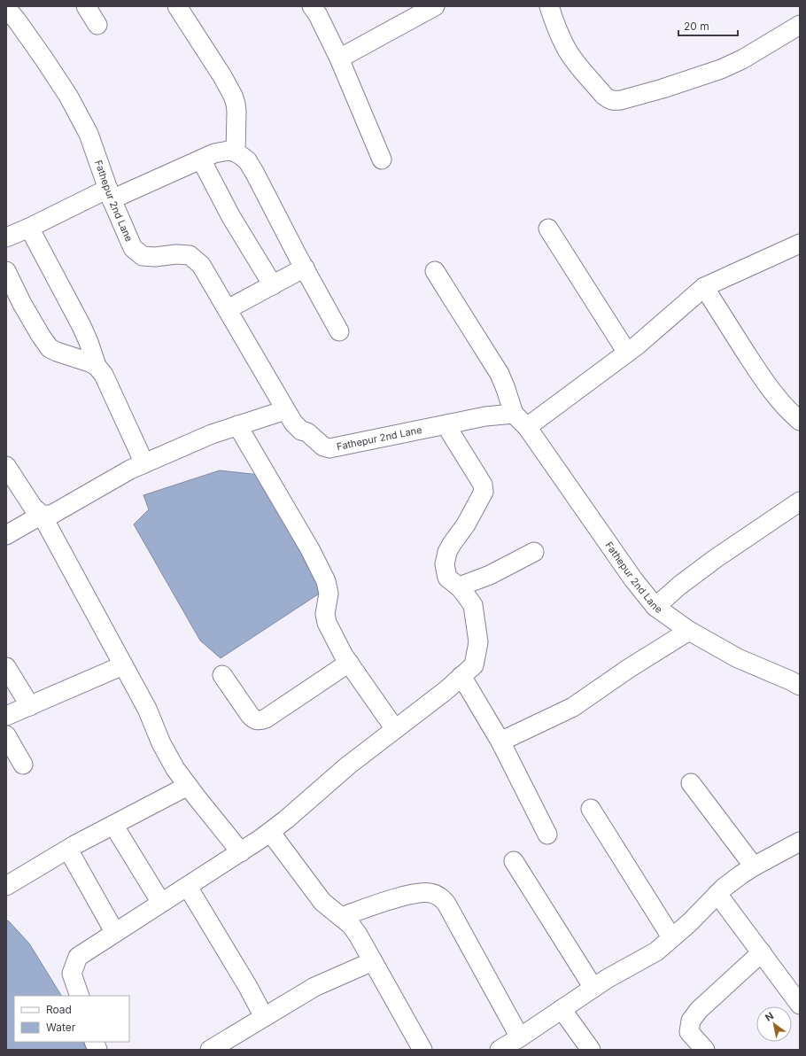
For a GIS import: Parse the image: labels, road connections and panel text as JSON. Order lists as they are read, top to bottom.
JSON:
{
  "streets": {
    "street": ["Fathepur 2nd Lane"]
  },
  "legend": ["Road", "Water"],
  "scale_bar": "20 m",
  "north": "top left"
}
